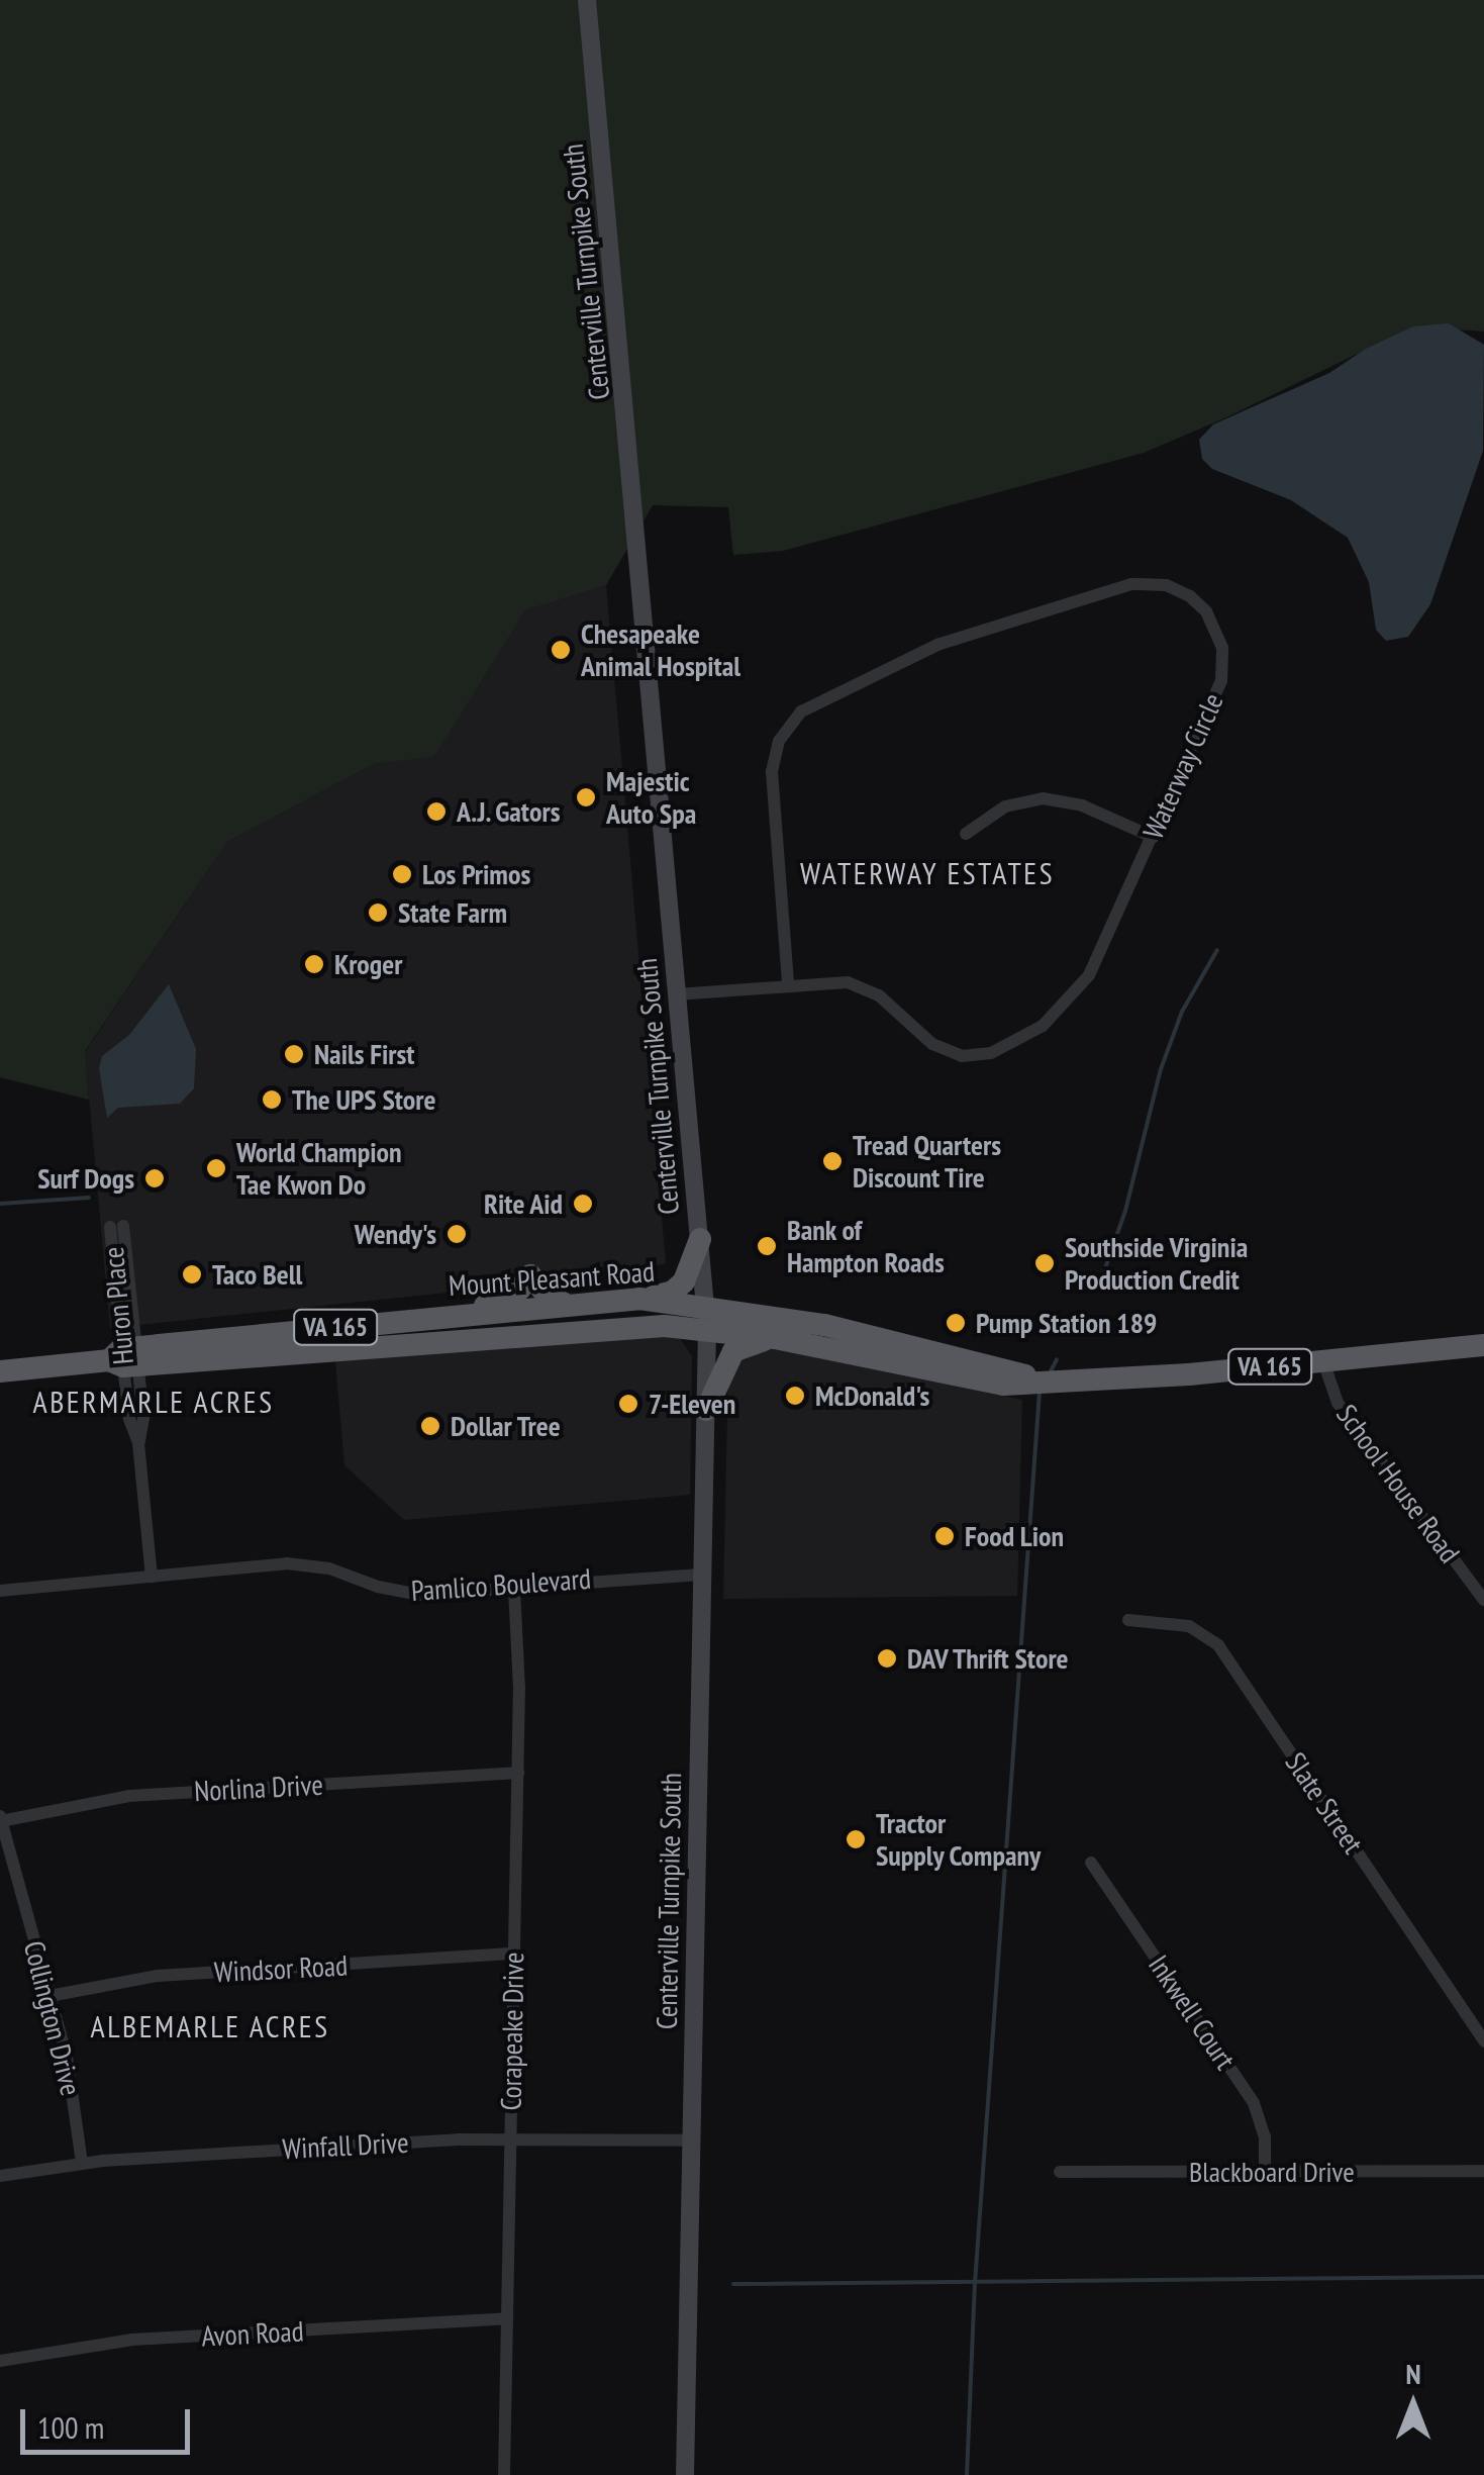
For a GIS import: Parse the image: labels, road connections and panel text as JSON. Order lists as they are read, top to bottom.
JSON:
{
  "streets": {
    "highway": ["Mount Pleasant Road", "VA 165"],
    "main road": ["Centerville Turnpike South"],
    "street": [
      "Waterway Circle",
      "Huron Place",
      "School House Road",
      "Pamlico Boulevard",
      "Norlina Drive",
      "Slate Street",
      "Windsor Road",
      "Inkwell Court",
      "Collington Drive",
      "Corapeake Drive",
      "Winfall Drive",
      "Blackboard Drive",
      "Avon Road"
    ]
  },
  "crossings": [
    ["Centerville Turnpike South", "Waterway Circle"],
    ["Centerville Turnpike South", "Mount Pleasant Road"],
    ["Centerville Turnpike South", "Pamlico Boulevard"],
    ["Centerville Turnpike South", "Winfall Drive"],
    ["Mount Pleasant Road", "Huron Place"],
    ["Mount Pleasant Road", "School House Road"],
    ["Huron Place", "Pamlico Boulevard"],
    ["Pamlico Boulevard", "Corapeake Drive"],
    ["Norlina Drive", "Collington Drive"],
    ["Norlina Drive", "Corapeake Drive"],
    ["Windsor Road", "Collington Drive"],
    ["Windsor Road", "Corapeake Drive"],
    ["Inkwell Court", "Blackboard Drive"],
    ["Collington Drive", "Winfall Drive"],
    ["Corapeake Drive", "Winfall Drive"],
    ["Corapeake Drive", "Avon Road"]
  ],
  "districts": ["WATERWAY ESTATES", "ABERMARLE ACRES", "ALBEMARLE ACRES"],
  "places": [
    "Chesapeake Animal Hospital",
    "Majestic Auto Spa",
    "A.J. Gators",
    "Los Primos",
    "State Farm",
    "Kroger",
    "Nails First",
    "The UPS Store",
    "Tread Quarters Discount Tire",
    "World Champion Tae Kwon Do",
    "Surf Dogs",
    "Rite Aid",
    "Wendy's",
    "Bank of Hampton Roads",
    "Southside Virginia Production Credit",
    "Taco Bell",
    "Pump Station 189",
    "McDonald's",
    "7-Eleven",
    "Dollar Tree",
    "Food Lion",
    "DAV Thrift Store",
    "Tractor Supply Company"
  ],
  "scale_bar": "100 m",
  "north": "top"
}
